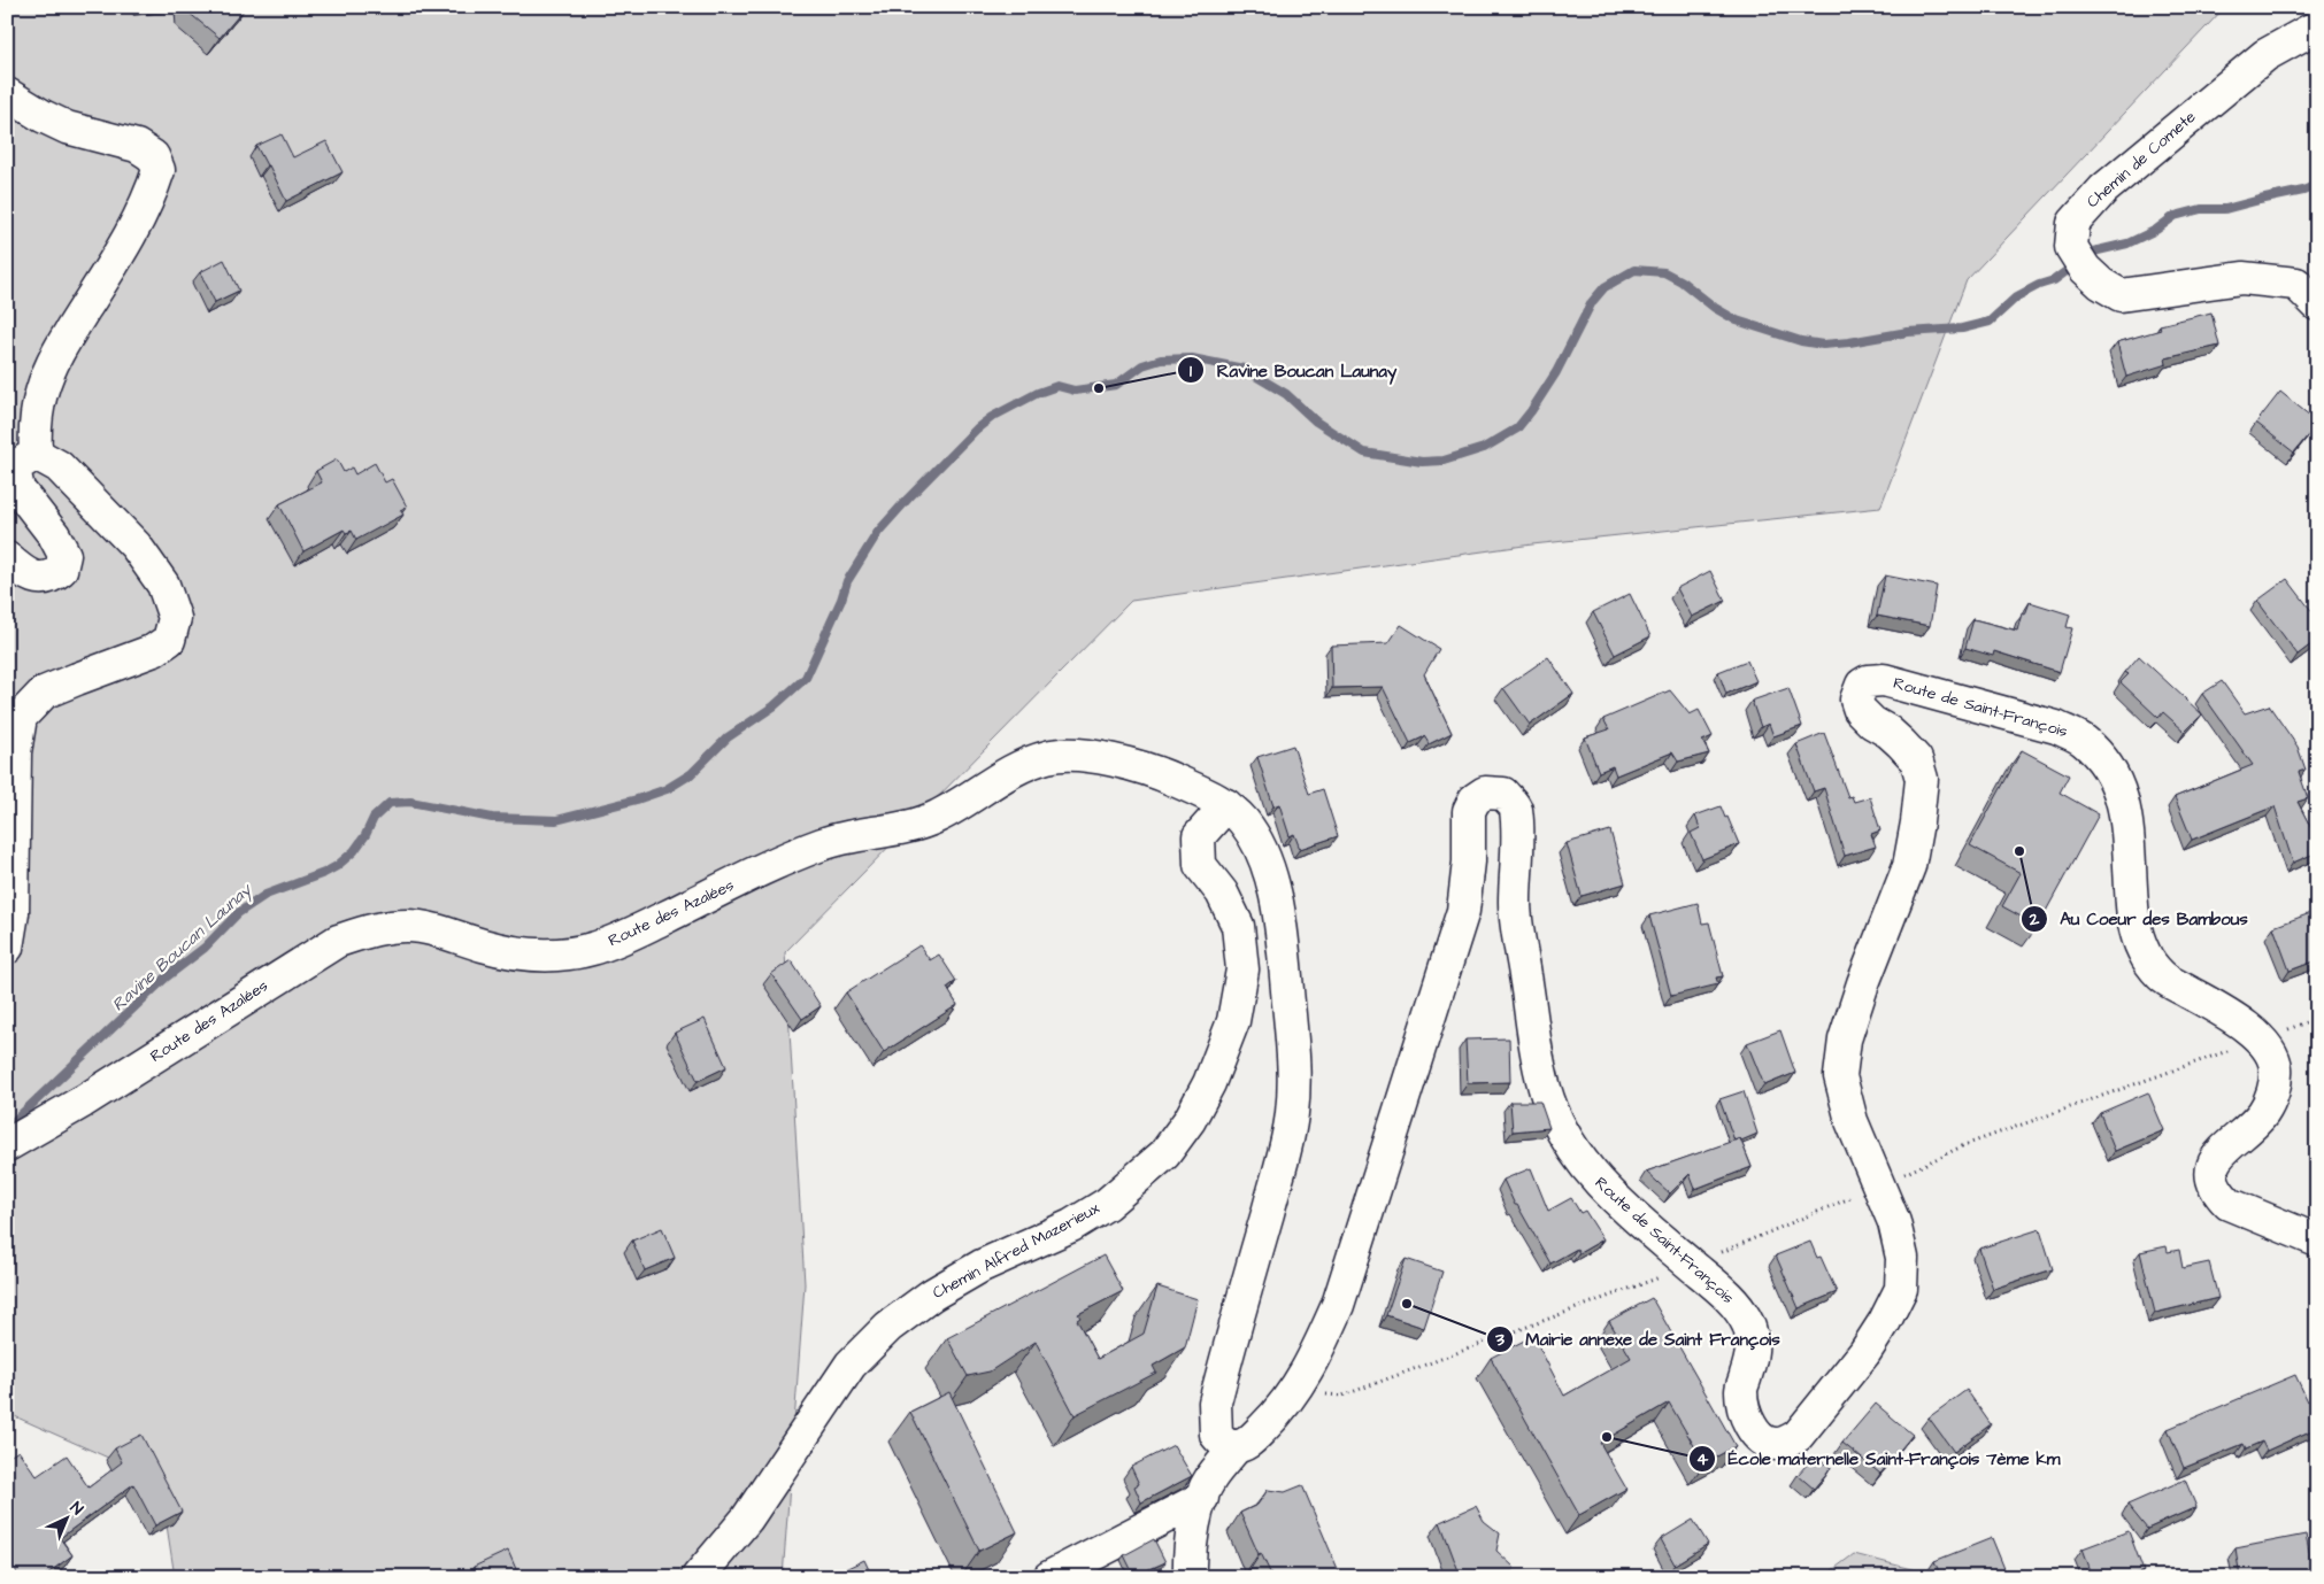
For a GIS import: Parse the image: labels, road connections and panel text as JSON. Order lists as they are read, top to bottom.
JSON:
{
  "streets": {
    "main road": [
      "Chemin de Comete",
      "Route de Saint-François",
      "Route des Azalées",
      "Chemin Alfred Mazerieux"
    ]
  },
  "crossings": [
    ["Route des Azalées", "Chemin Alfred Mazerieux"]
  ],
  "water": ["Ravine Boucan Launay"],
  "places": [
    "Ravine Boucan Launay",
    "Au Coeur des Bambous",
    "Mairie annexe de Saint François",
    "École maternelle Saint-François 7ème km"
  ],
  "north": "top right"
}
